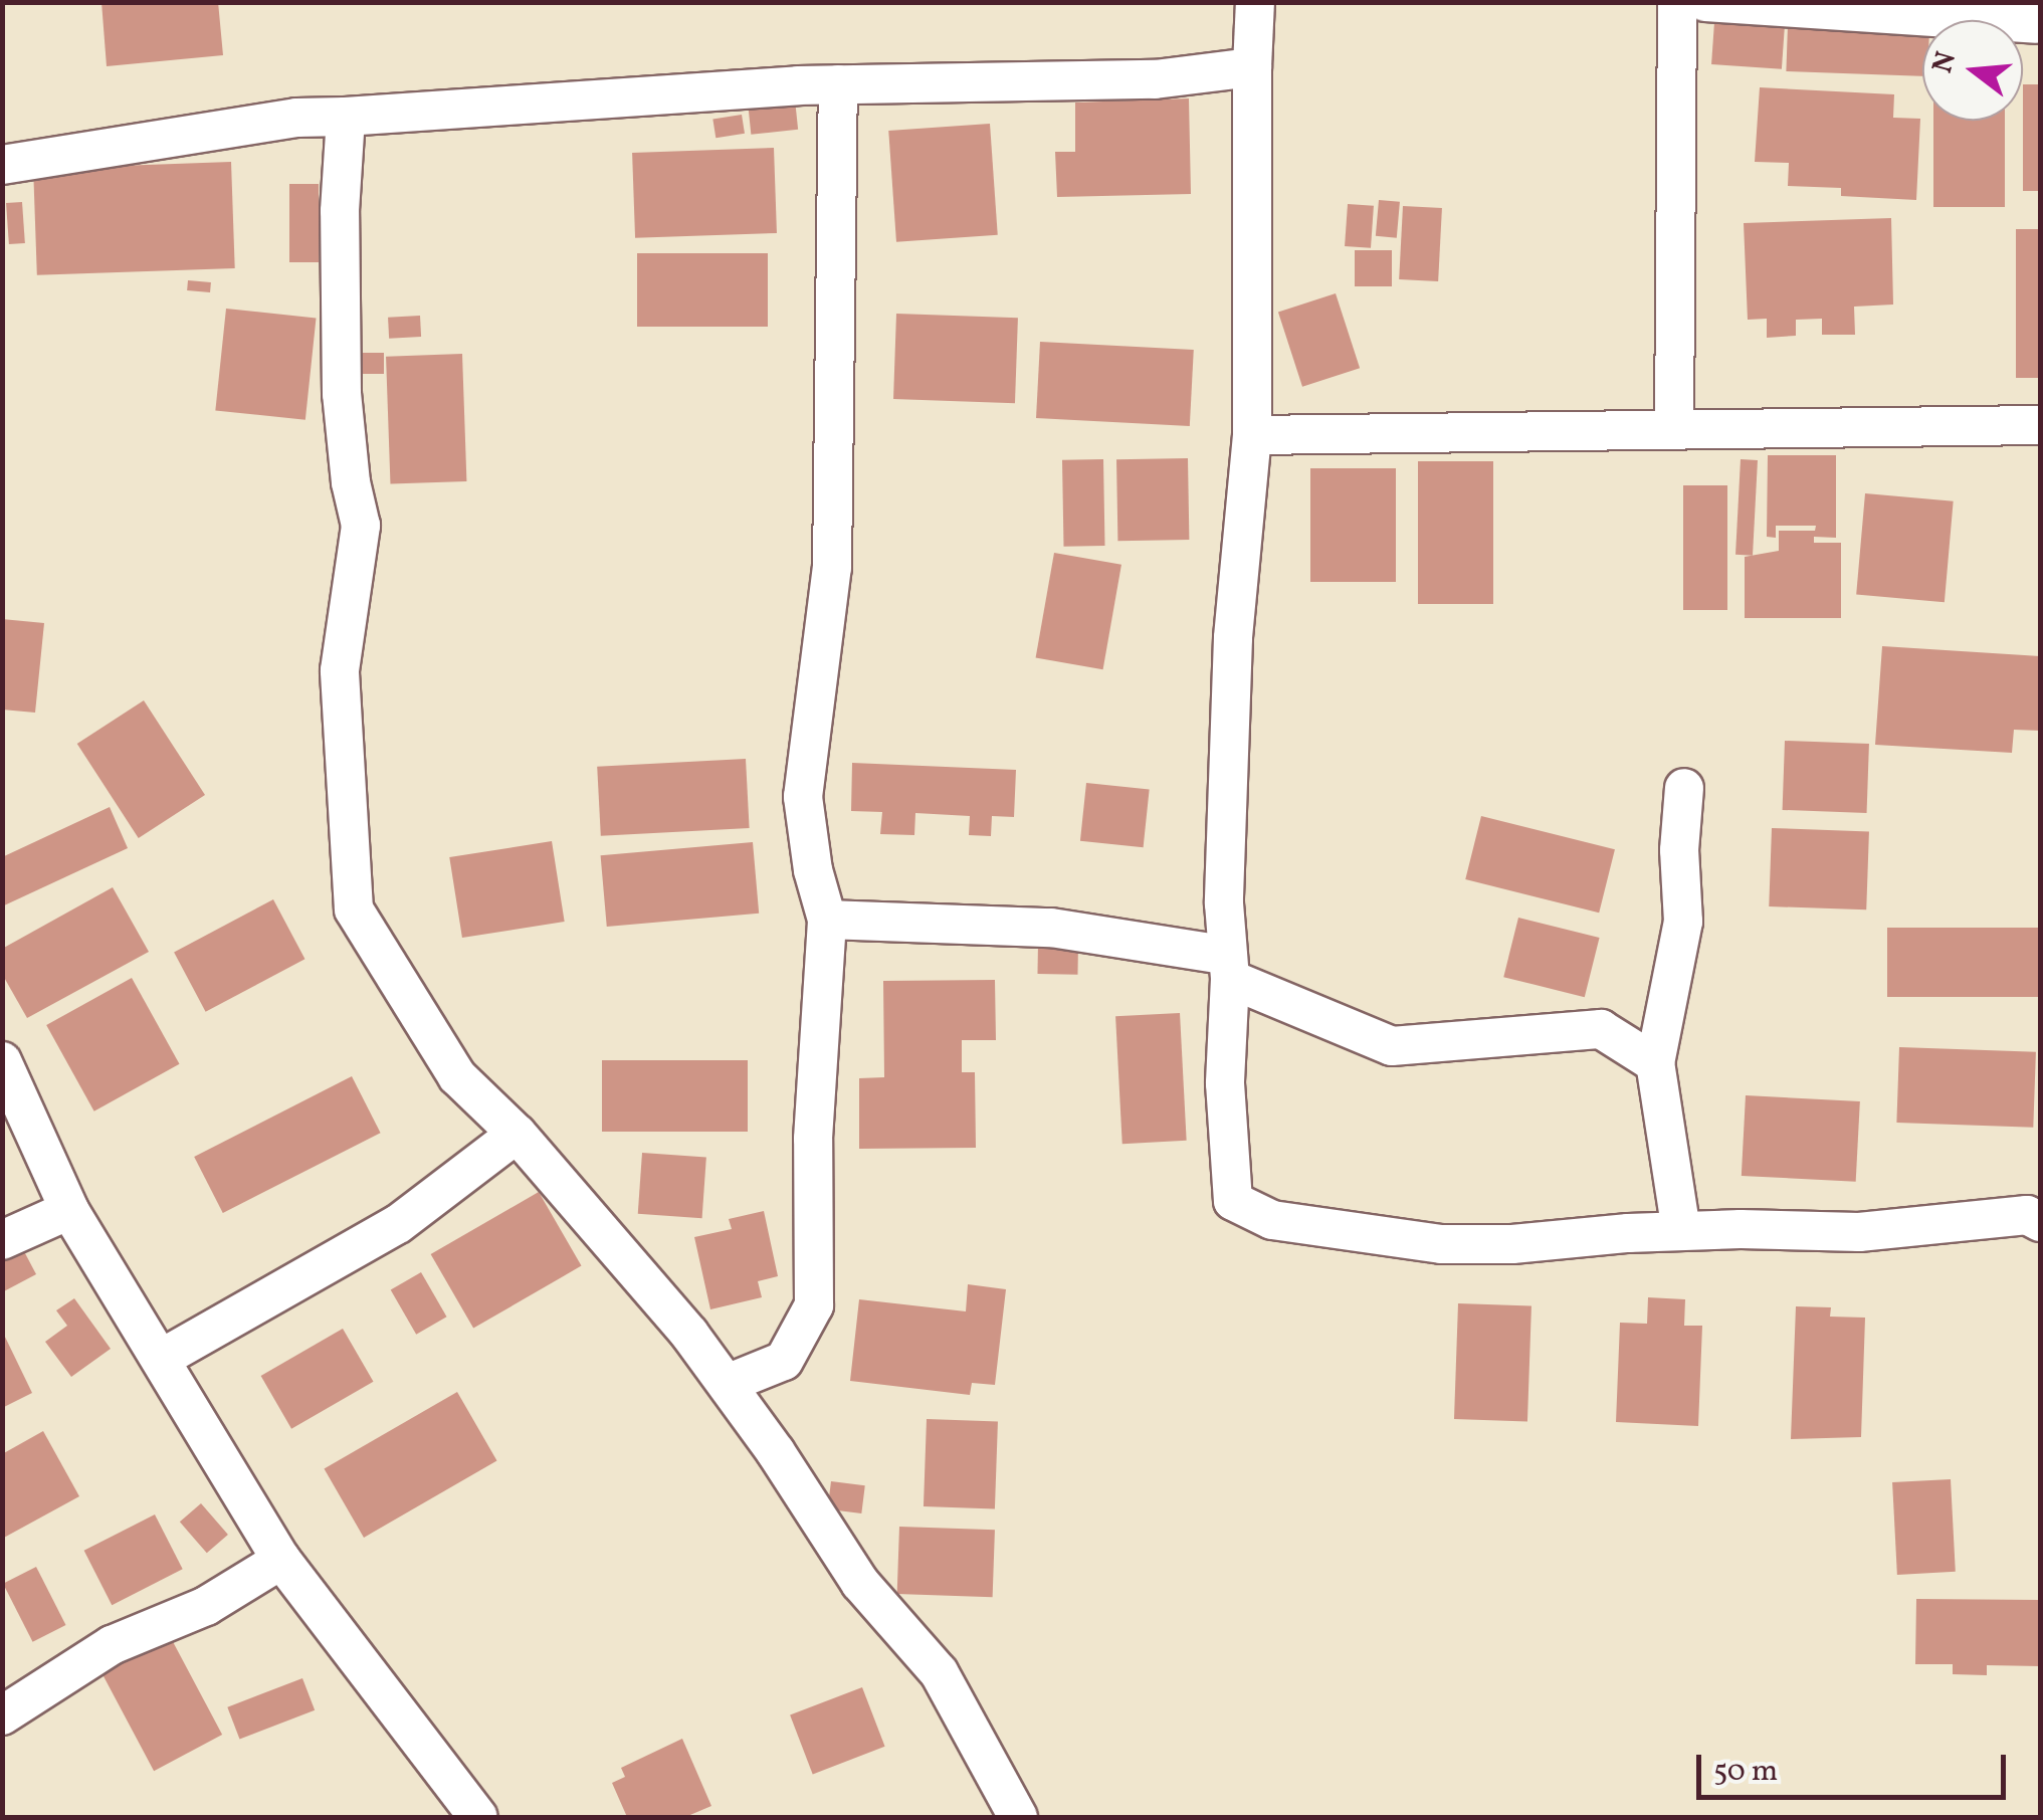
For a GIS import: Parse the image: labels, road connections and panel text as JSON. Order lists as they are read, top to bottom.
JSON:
{
  "scale_bar": "50 m",
  "north": "left"
}
